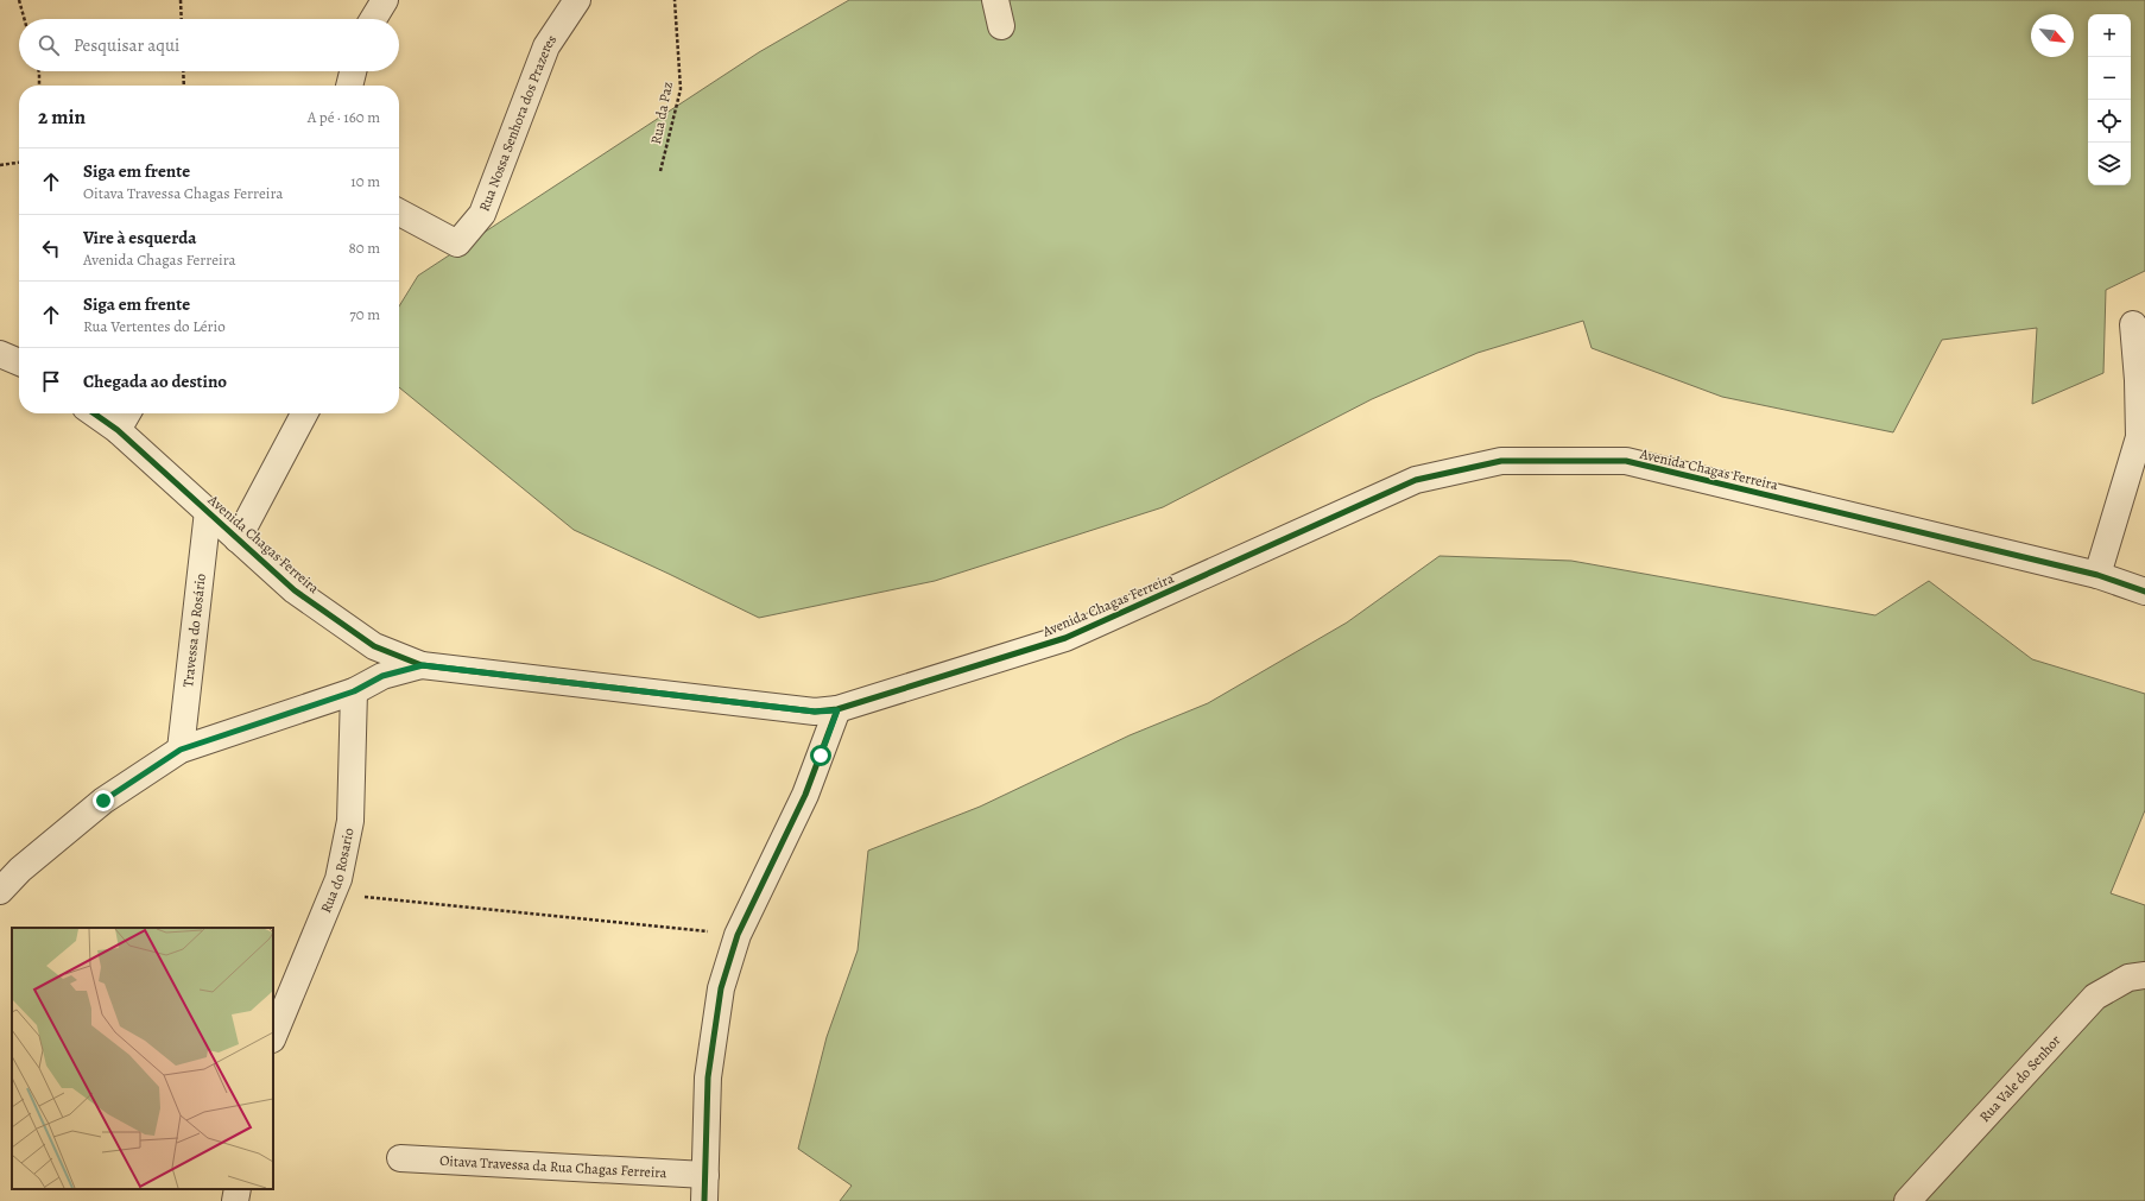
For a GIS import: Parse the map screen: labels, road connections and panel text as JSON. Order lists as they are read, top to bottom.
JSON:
{
  "streets": {
    "street": [
      "Rua Nossa Senhora dos Prazeres",
      "Avenida Chagas Ferreira",
      "Travessa do Rosário",
      "Rua do Rosario",
      "Rua Vale do Senhor",
      "Oitava Travessa da Rua Chagas Ferreira"
    ],
    "path": ["Rua da Paz"]
  },
  "crossings": [
    ["Avenida Chagas Ferreira", "Travessa do Rosário"]
  ],
  "north": "bottom right",
  "page": {
    "map_buttons": ["+", "−"],
    "search": "Pesquisar aqui",
    "heading": ["2 min", "A pé · 160 m"],
    "list": [
      ["Siga em frente", "Oitava Travessa Chagas Ferreira", "10 m"],
      ["Vire à esquerda", "Avenida Chagas Ferreira", "80 m"],
      ["Siga em frente", "Rua Vertentes do Lério", "70 m"],
      "Chegada ao destino"
    ]
  }
}
